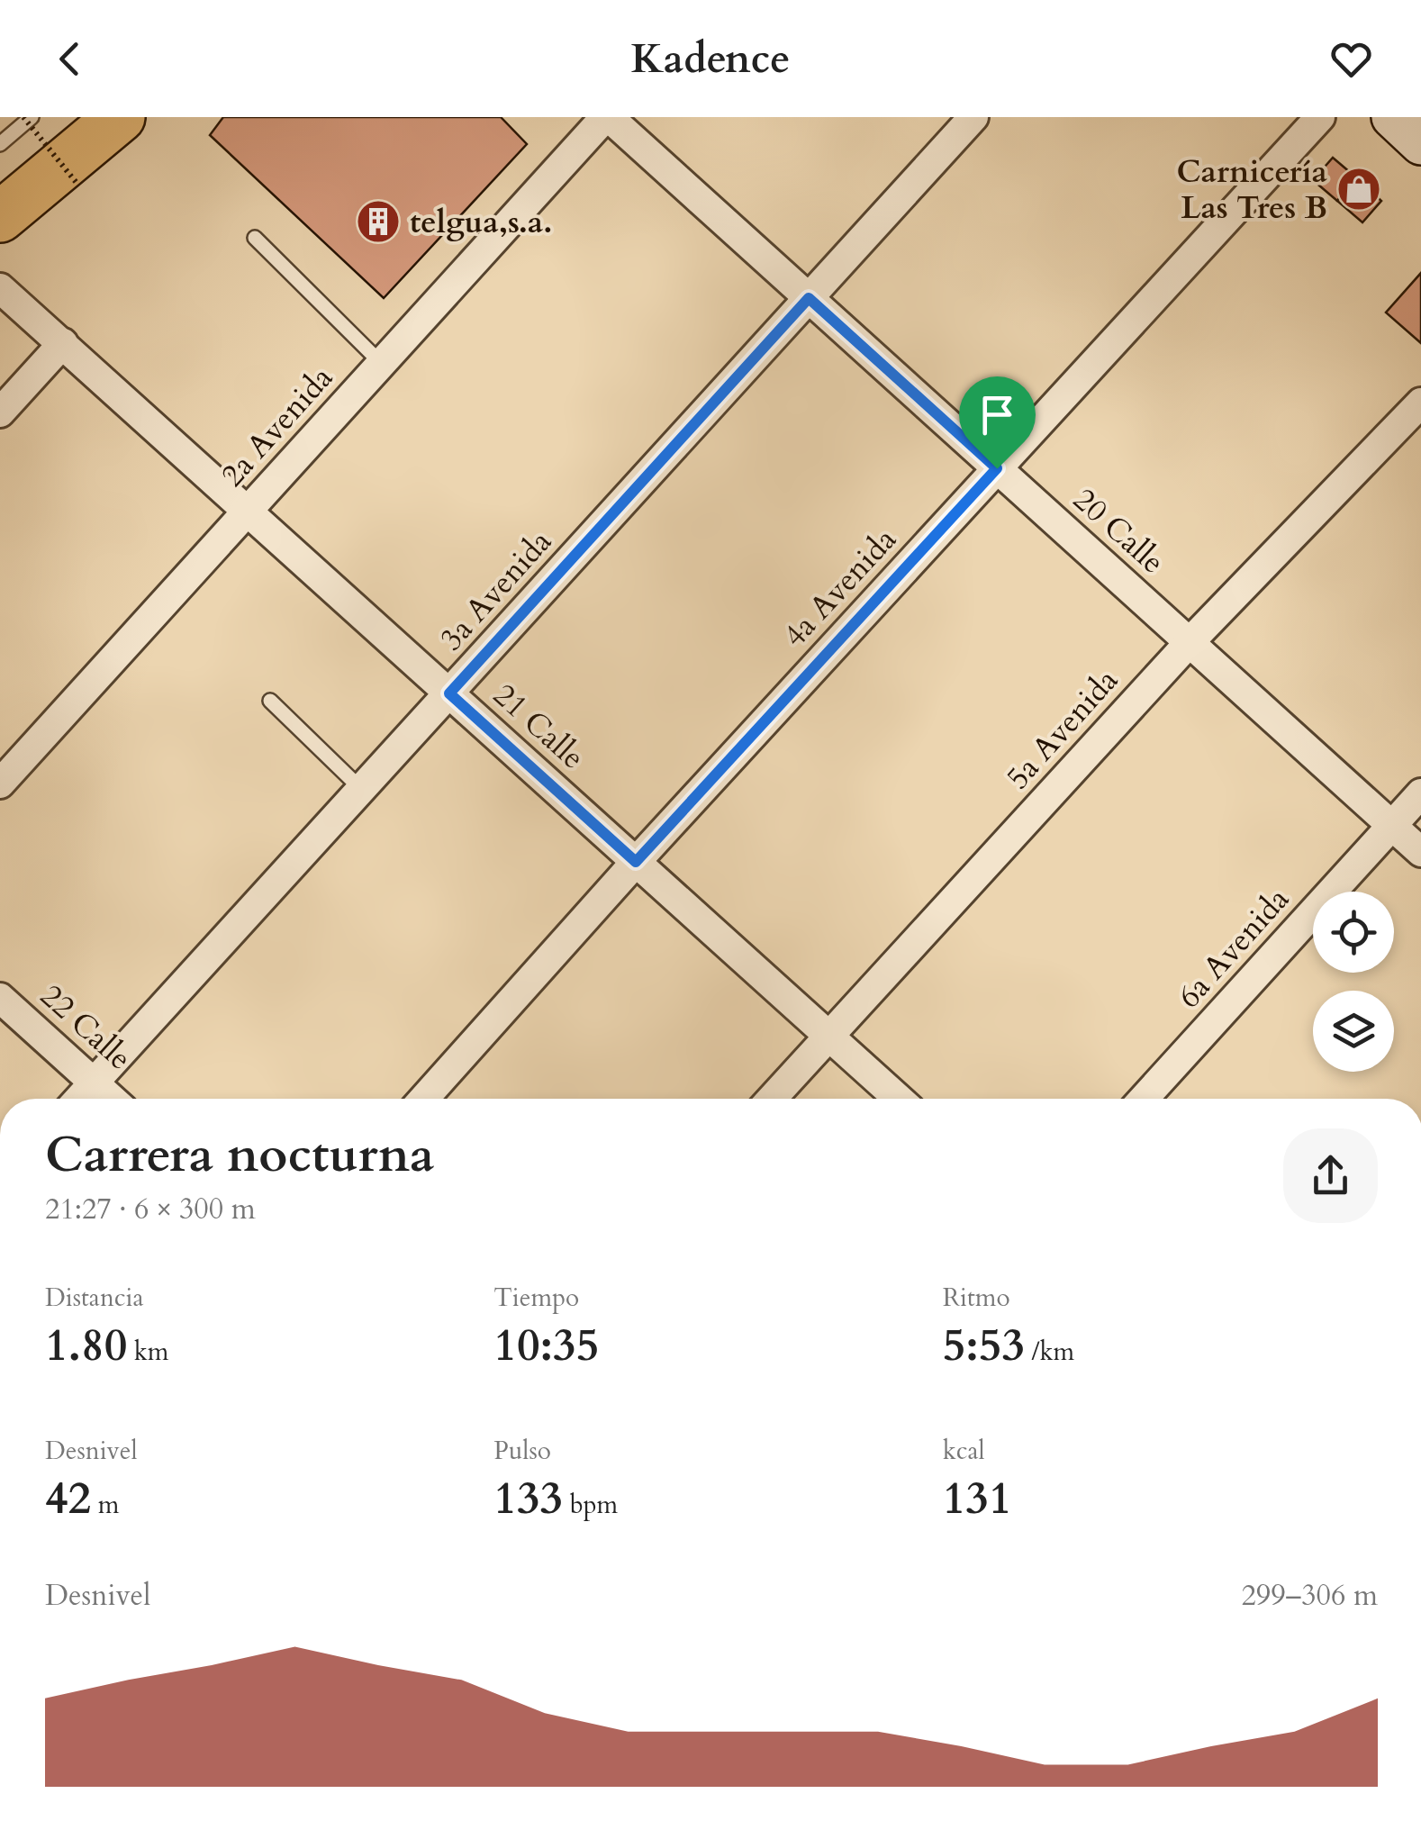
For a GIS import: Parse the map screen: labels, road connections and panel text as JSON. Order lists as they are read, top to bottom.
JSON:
{
  "streets": {
    "street": [
      "2a Avenida",
      "20 Calle",
      "4a Avenida",
      "3a Avenida",
      "21 Calle",
      "5a Avenida",
      "6a Avenida",
      "22 Calle"
    ]
  },
  "crossings": [
    ["2a Avenida", "20 Calle"],
    ["2a Avenida", "21 Calle"],
    ["20 Calle", "4a Avenida"],
    ["20 Calle", "3a Avenida"],
    ["20 Calle", "5a Avenida"],
    ["20 Calle", "6a Avenida"],
    ["4a Avenida", "21 Calle"],
    ["3a Avenida", "21 Calle"],
    ["3a Avenida", "22 Calle"],
    ["21 Calle", "5a Avenida"]
  ],
  "places": {
    "shop": ["Carnicería Las Tres B"],
    "building": ["telgua,s.a."]
  },
  "page": {
    "header": "Kadence",
    "heading": ["Carrera nocturna", "21:27 · 6 × 300 m"],
    "stats": [
      ["Distancia", "1.80 km"],
      ["Tiempo", "10:35"],
      ["Ritmo", "5:53 /km"],
      ["Desnivel", "42 m"],
      ["Pulso", "133 bpm"],
      ["kcal", "131"]
    ],
    "chart": ["Desnivel", "299–306 m"]
  }
}
